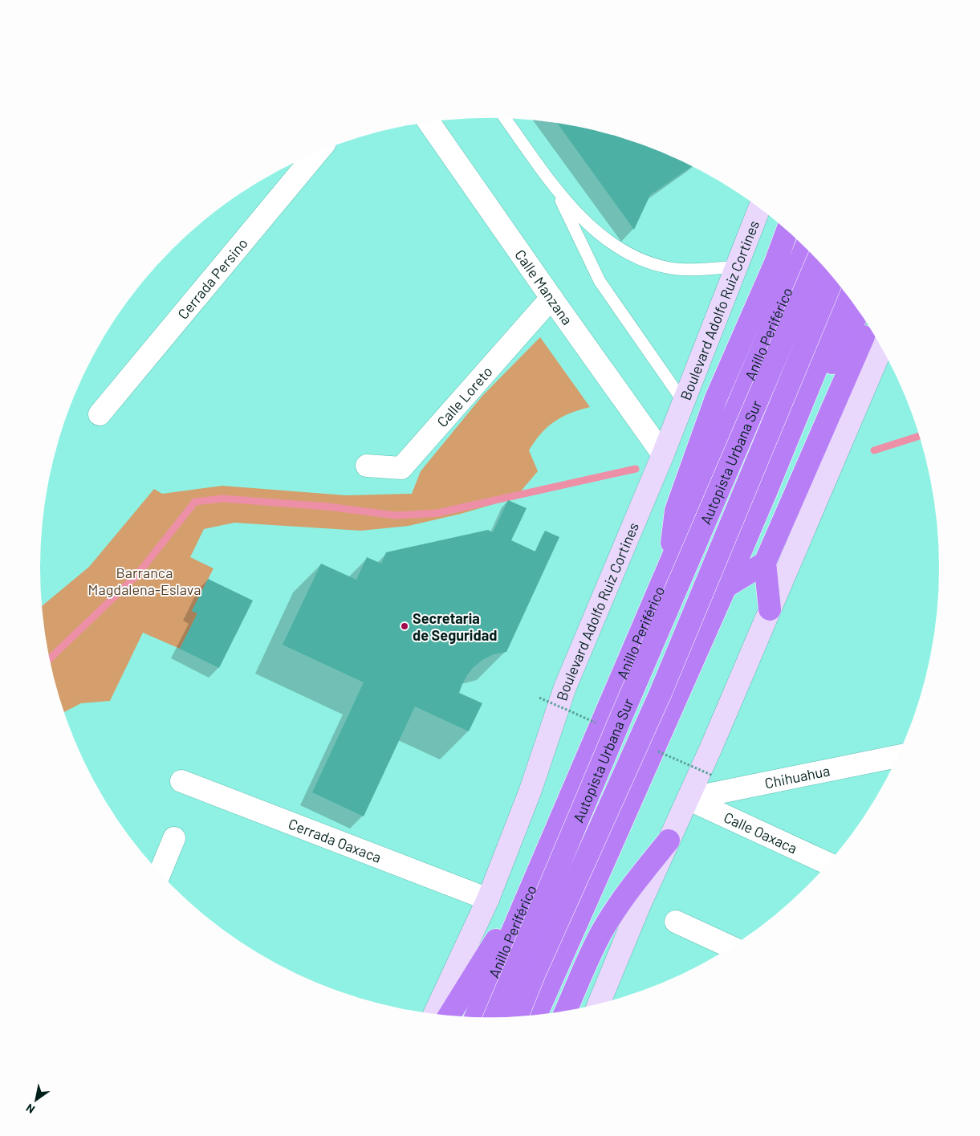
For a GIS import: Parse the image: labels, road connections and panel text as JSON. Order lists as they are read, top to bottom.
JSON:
{
  "streets": {
    "highway": ["Anillo Periférico", "Autopista Urbana Sur"],
    "main road": ["Boulevard Adolfo Ruiz Cortines"],
    "street": [
      "Cerrada Persino",
      "Calle Manzana",
      "Calle Loreto",
      "Chihuahua",
      "Calle Oaxaca",
      "Cerrada Oaxaca"
    ]
  },
  "crossings": [
    ["Calle Manzana", "Boulevard Adolfo Ruiz Cortines"],
    ["Calle Manzana", "Calle Loreto"],
    ["Boulevard Adolfo Ruiz Cortines", "Cerrada Oaxaca"],
    ["Chihuahua", "Calle Oaxaca"]
  ],
  "parks": ["Barranca Magdalena-Eslava"],
  "places": ["Secretaria de Seguridad"],
  "north": "bottom left"
}
